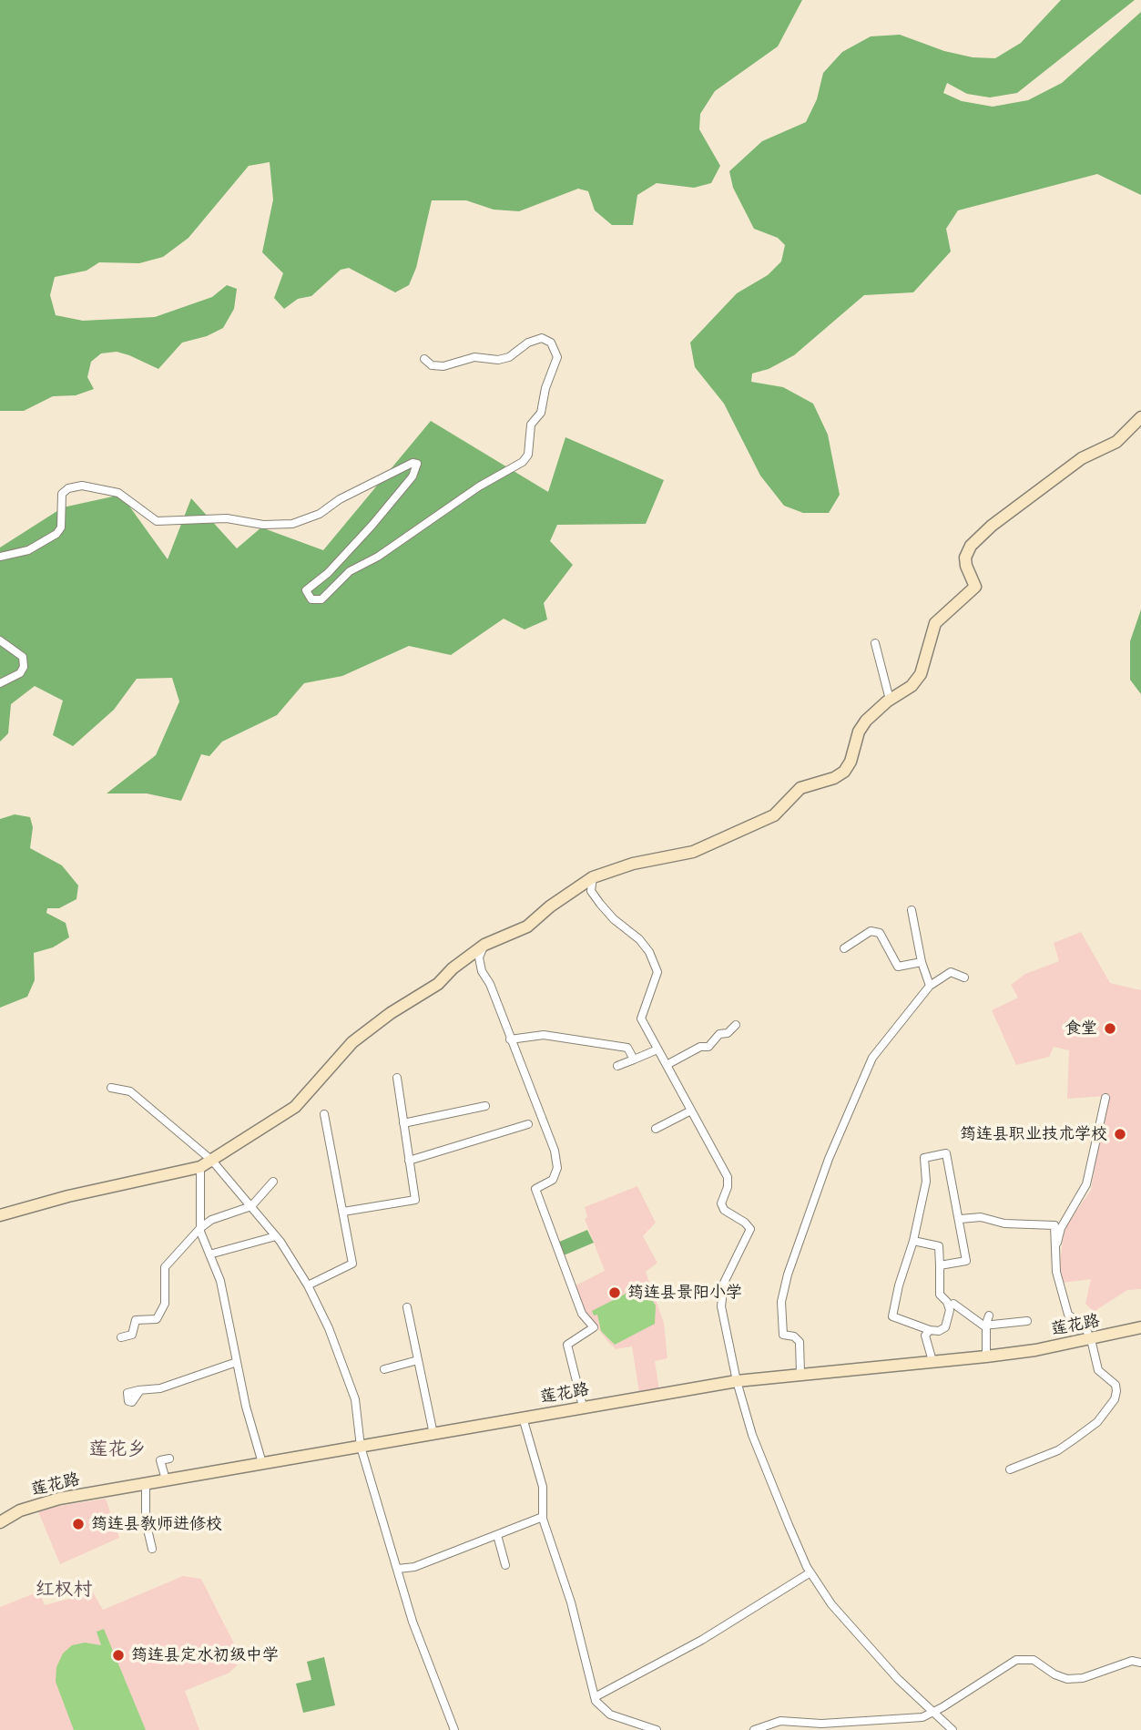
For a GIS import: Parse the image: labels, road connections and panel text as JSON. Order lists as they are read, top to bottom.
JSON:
{
  "streets": {
    "street": ["莲花路"]
  },
  "districts": ["莲花乡", "红权村"],
  "places": [
    "食堂",
    "筠连县职业技术学校",
    "筠连县景阳小学",
    "筠连县教师进修校",
    "筠连县定水初级中学"
  ]
}
